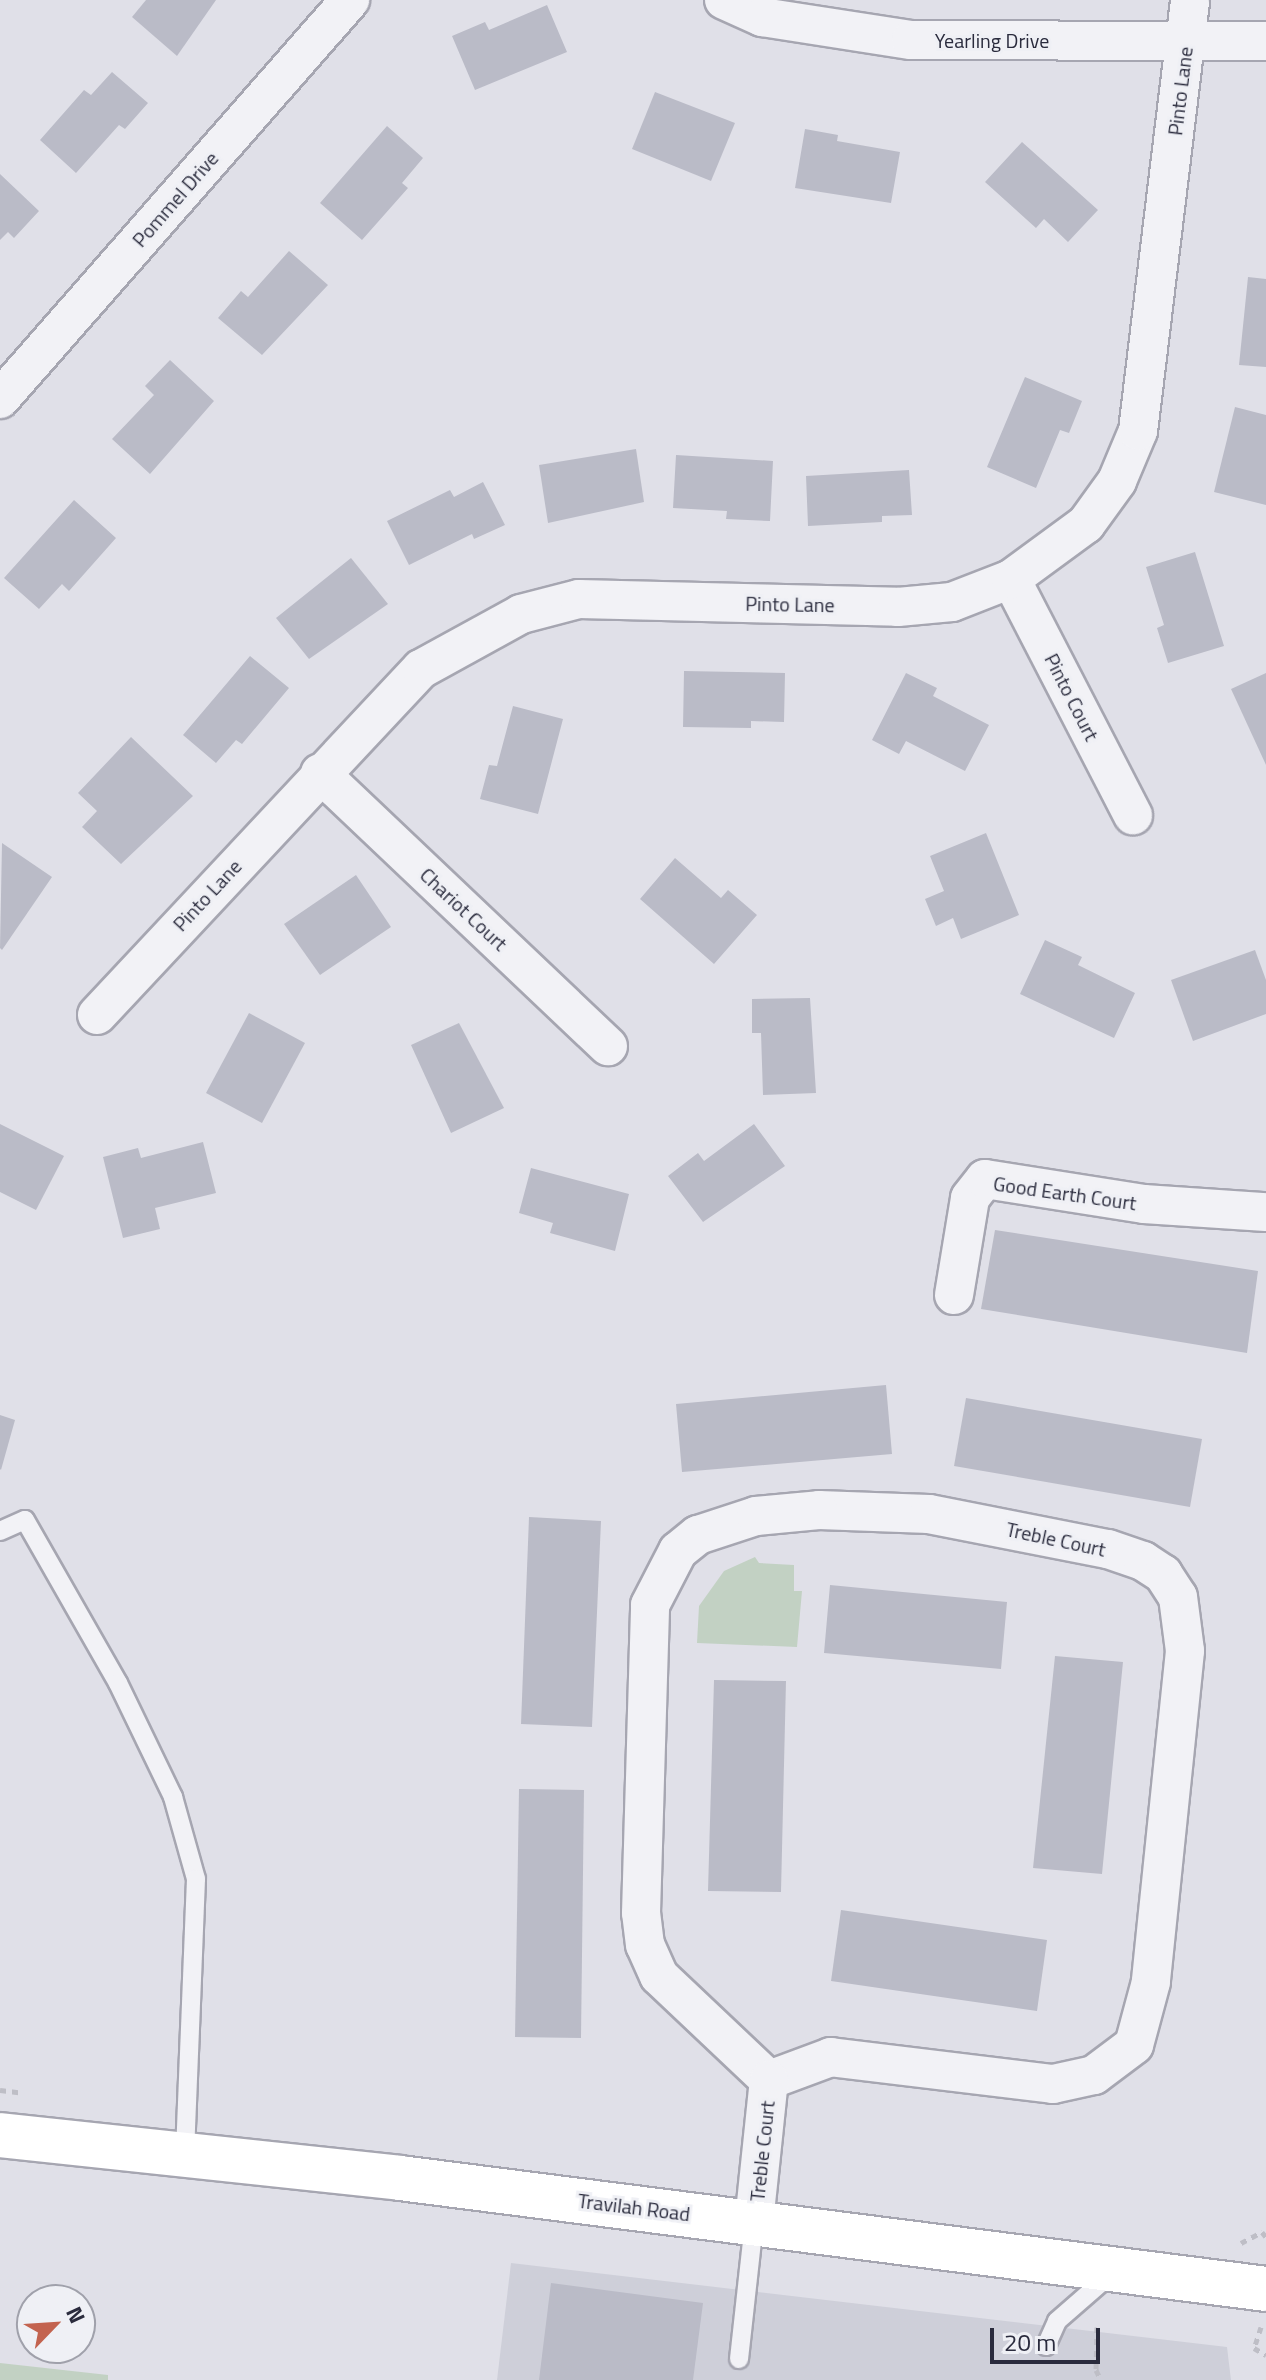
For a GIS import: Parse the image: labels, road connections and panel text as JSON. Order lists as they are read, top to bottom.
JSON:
{
  "streets": {
    "main road": ["Travilah Road"],
    "street": [
      "Yearling Drive",
      "Pinto Lane",
      "Pommel Drive",
      "Pinto Court",
      "Chariot Court",
      "Good Earth Court",
      "Treble Court"
    ]
  },
  "crossings": [
    ["Yearling Drive", "Pinto Lane"],
    ["Pinto Lane", "Pinto Court"],
    ["Pinto Lane", "Chariot Court"],
    ["Treble Court", "Travilah Road"]
  ],
  "scale_bar": "20 m",
  "north": "top right"
}
